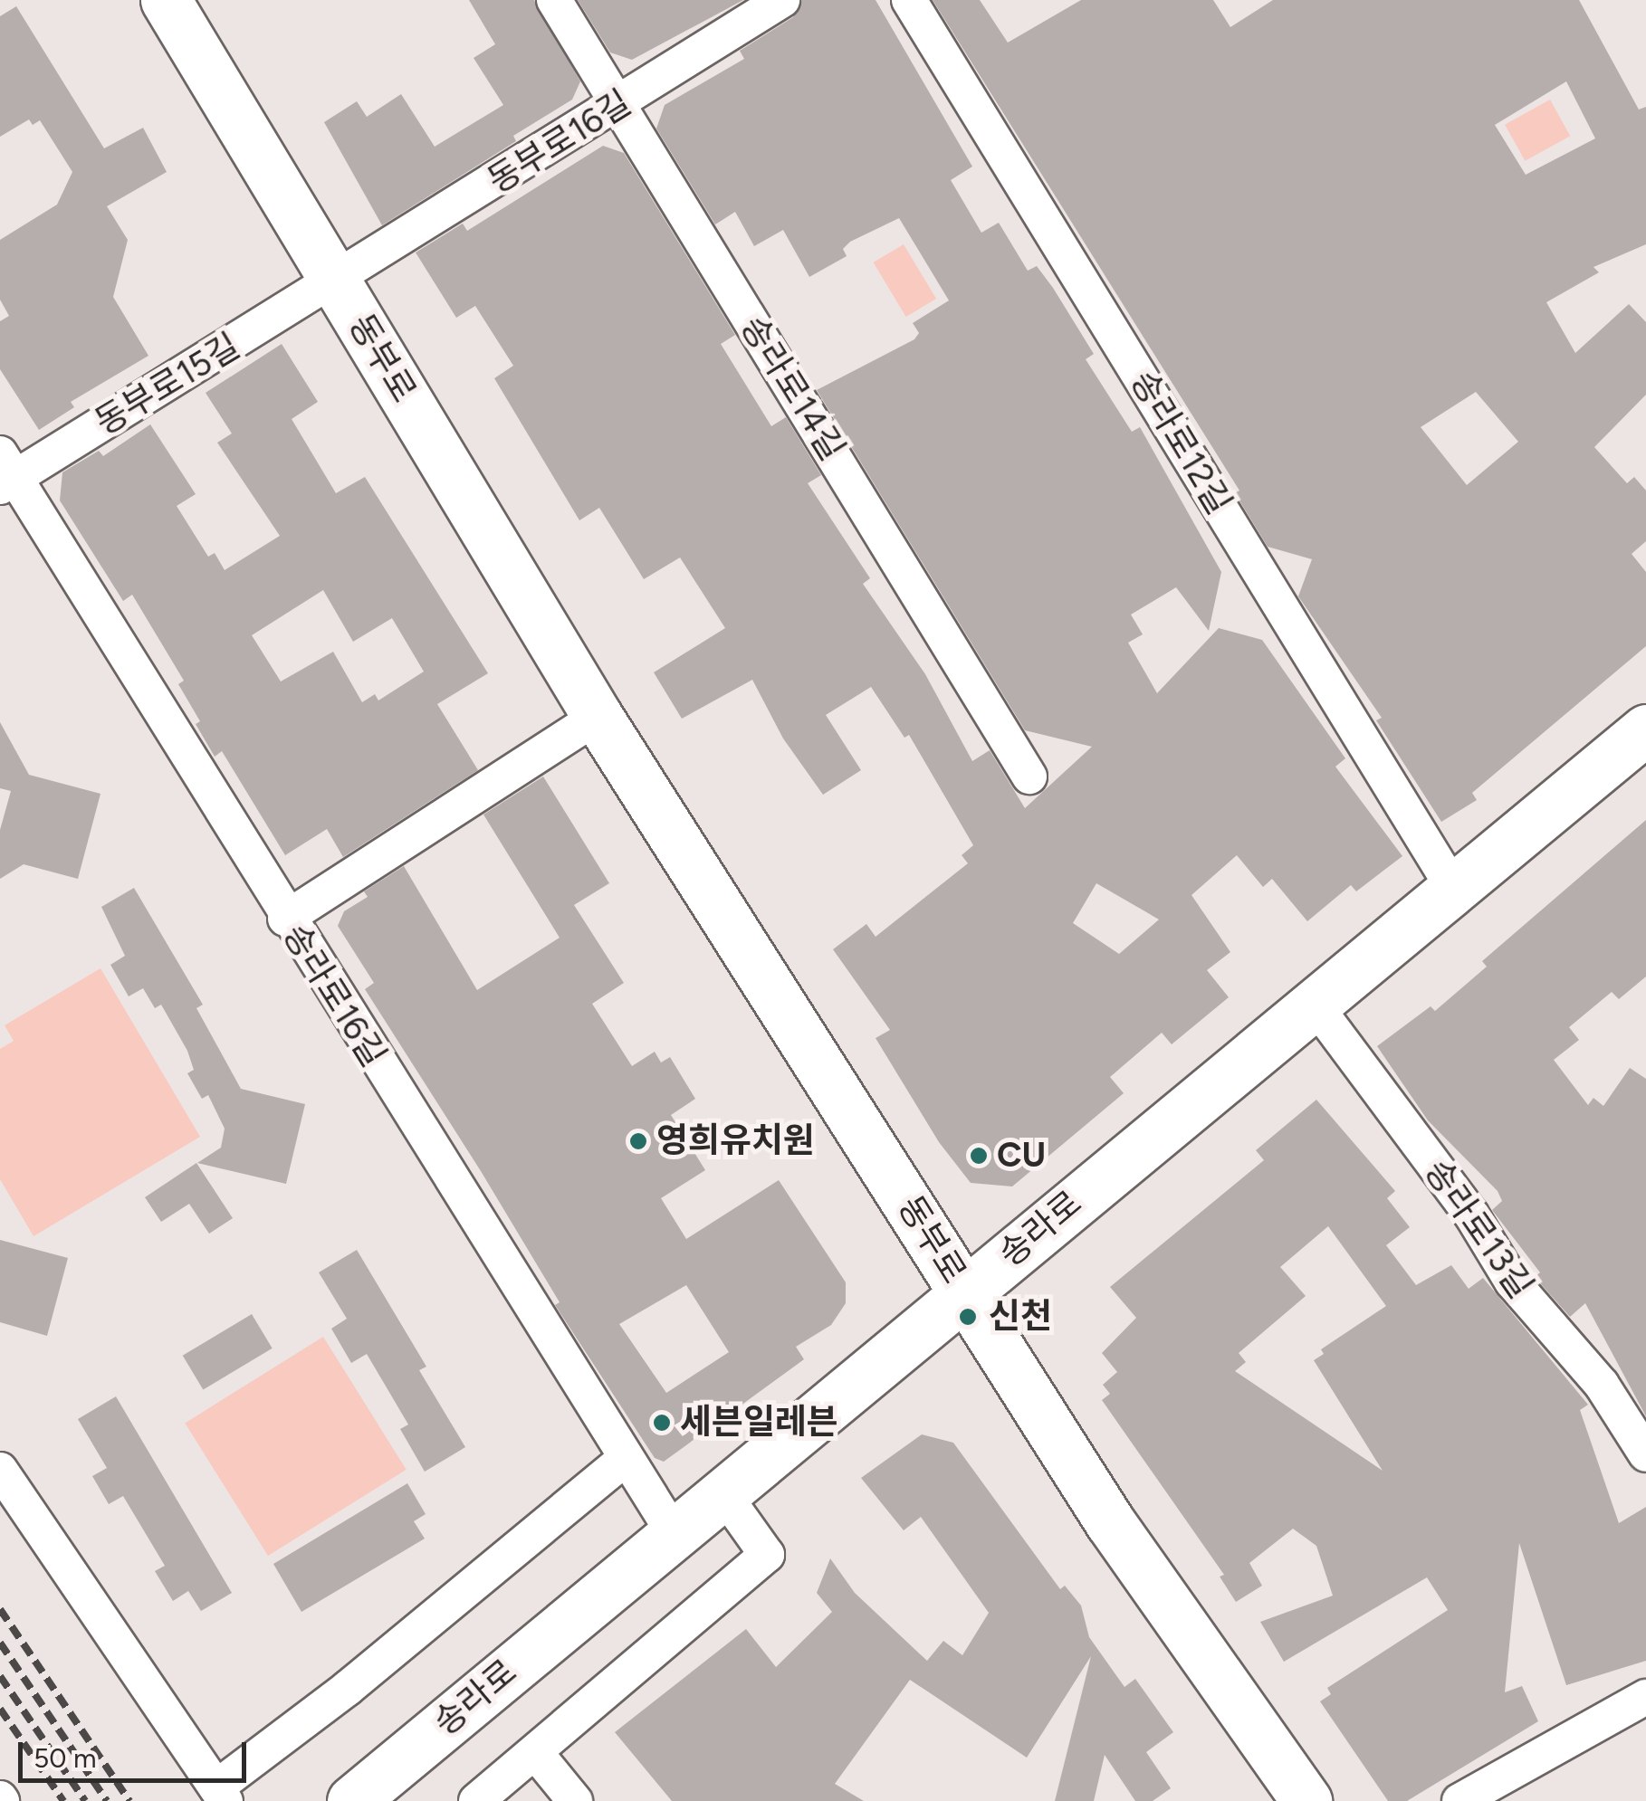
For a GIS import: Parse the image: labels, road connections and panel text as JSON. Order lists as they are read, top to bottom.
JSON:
{
  "streets": {
    "main road": ["동부로", "송라로"],
    "street": [
      "동부로16길",
      "동부로15길",
      "송라로14길",
      "송라로12길",
      "송라로16길",
      "송라로13길"
    ]
  },
  "crossings": [
    ["동부로16길", "동부로"],
    ["동부로16길", "동부로15길"],
    ["동부로16길", "송라로14길"],
    ["동부로", "동부로15길"],
    ["동부로", "송라로"],
    ["동부로15길", "송라로16길"],
    ["송라로12길", "송라로"],
    ["송라로16길", "송라로"],
    ["송라로", "송라로13길"]
  ],
  "places": [
    "영희유치원",
    "CU",
    "신천",
    "세븐일레븐"
  ],
  "scale_bar": "50 m"
}
